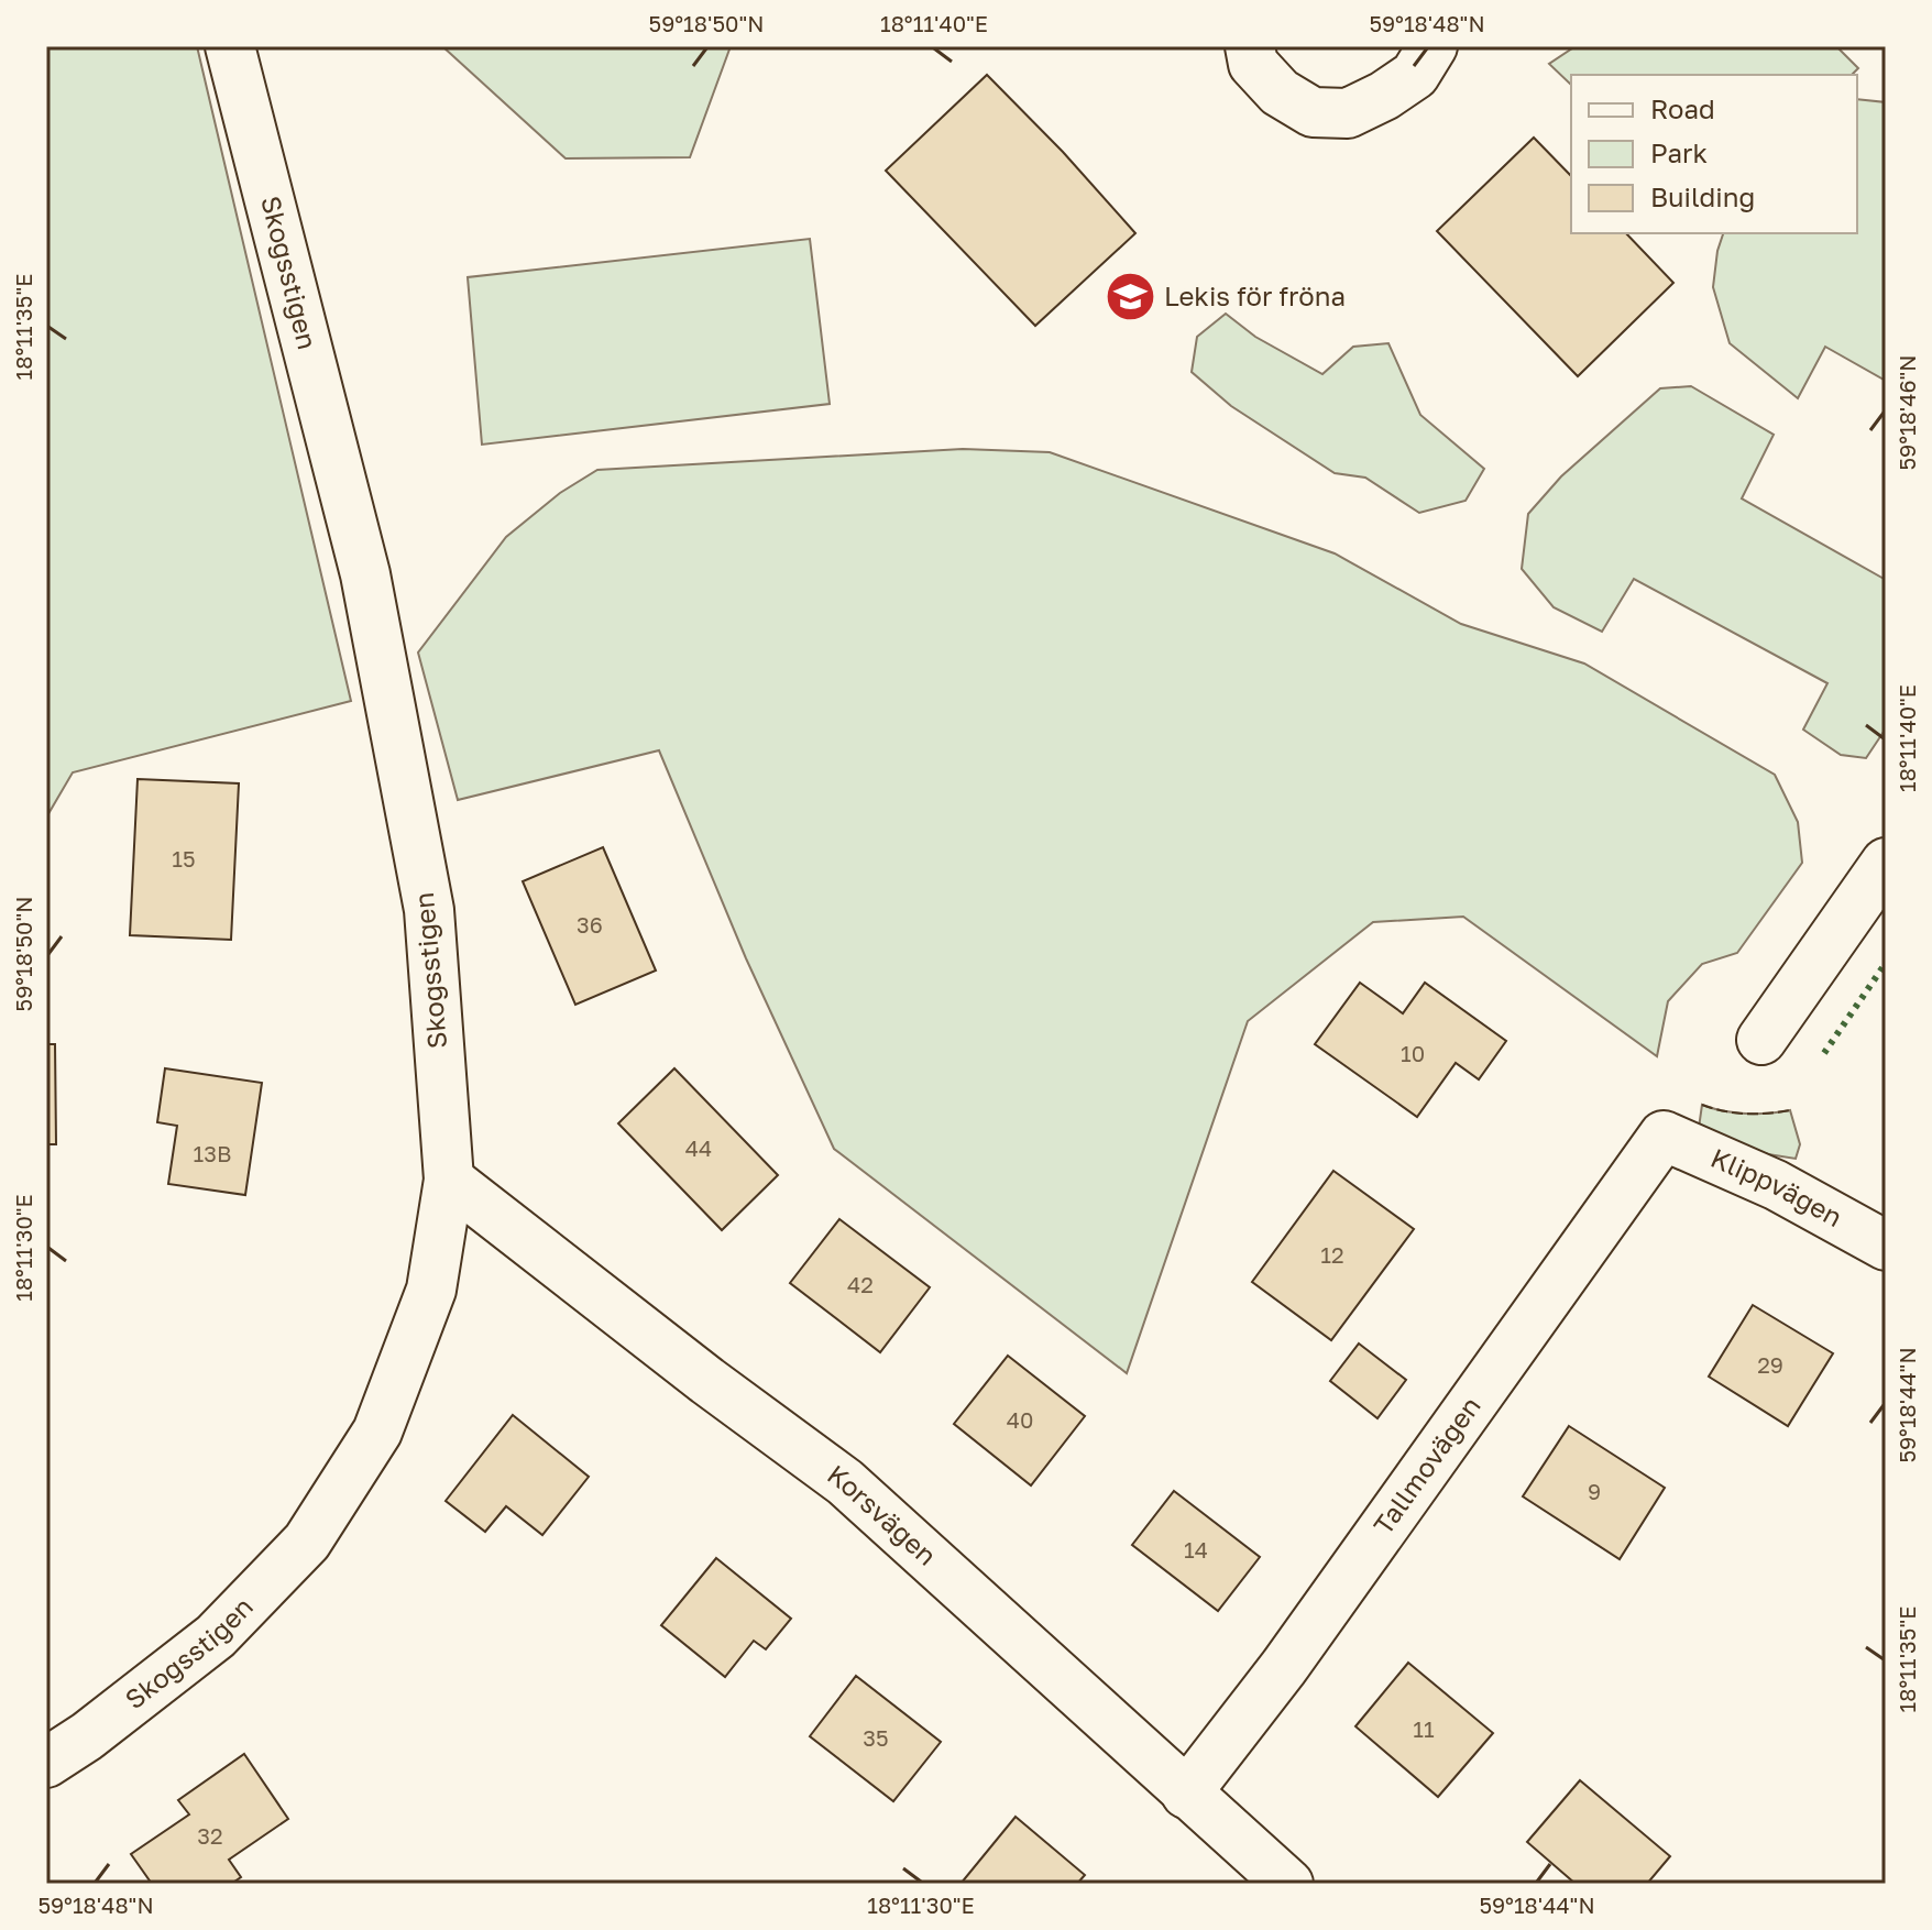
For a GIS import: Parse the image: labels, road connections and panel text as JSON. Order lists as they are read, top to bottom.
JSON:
{
  "streets": {
    "street": [
      "Skogsstigen",
      "Klippvägen",
      "Tallmovägen",
      "Korsvägen"
    ]
  },
  "crossings": [
    ["Skogsstigen", "Korsvägen"],
    ["Klippvägen", "Tallmovägen"],
    ["Tallmovägen", "Korsvägen"]
  ],
  "places": {
    "school or university": ["Lekis för fröna"]
  },
  "house_numbers": [
    "15",
    "36",
    "10",
    "44",
    "13B",
    "12",
    "42",
    "29",
    "40",
    "9",
    "14",
    "11",
    "35",
    "32"
  ],
  "legend": ["Road", "Park", "Building"],
  "coordinates": [
    "59°18'50\"N",
    "18°11'40\"E",
    "59°18'48\"N",
    "18°11'35\"E",
    "59°18'46\"N",
    "18°11'30\"E",
    "59°18'44\"N"
  ]
}
